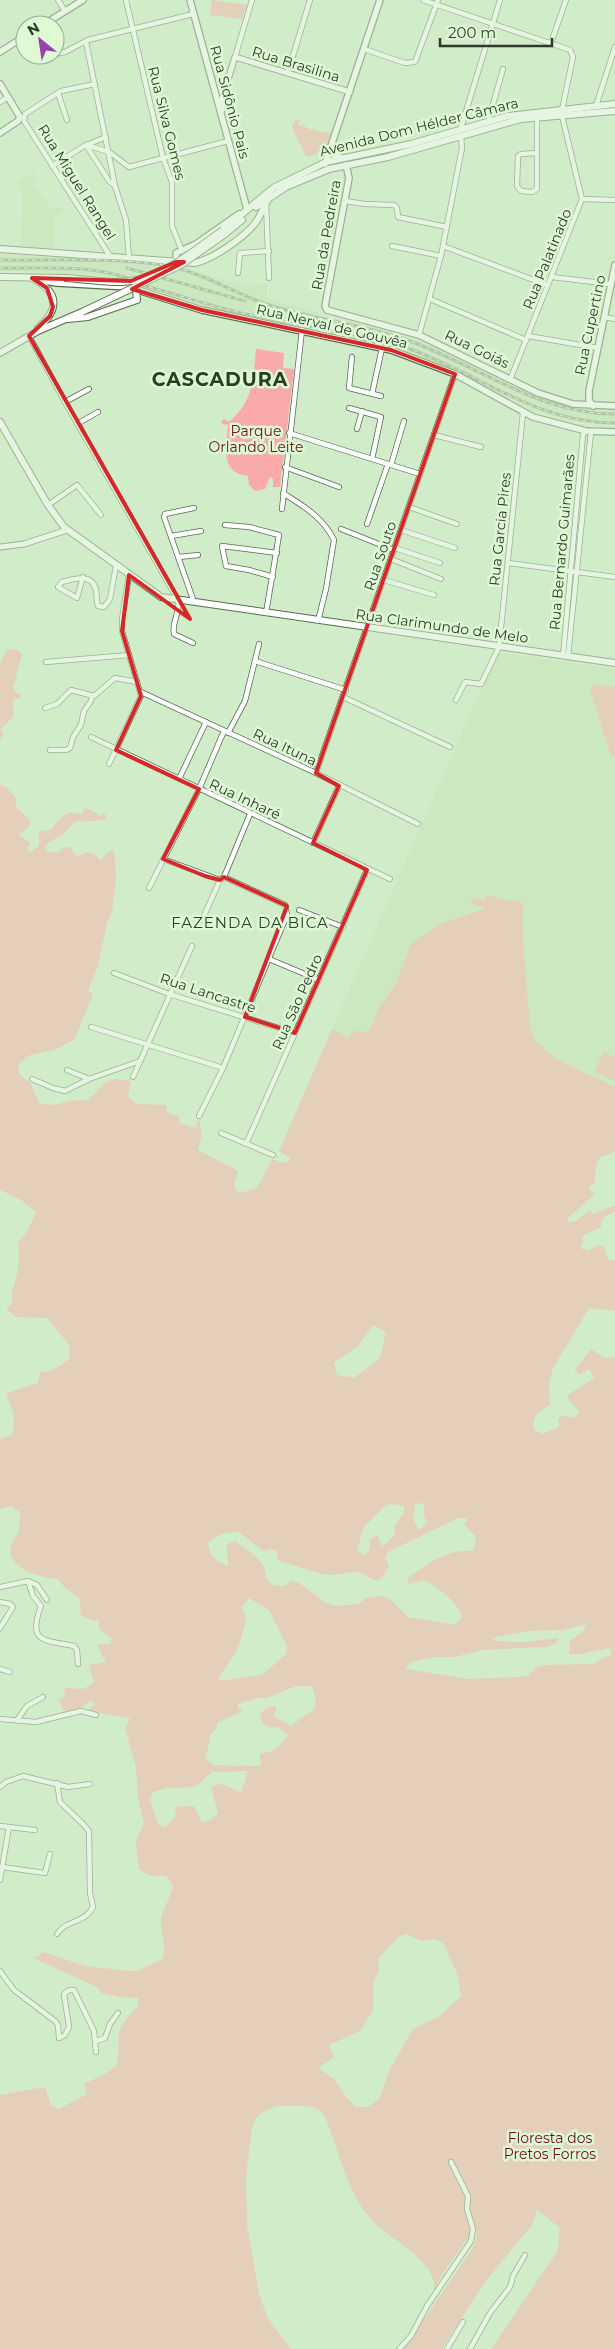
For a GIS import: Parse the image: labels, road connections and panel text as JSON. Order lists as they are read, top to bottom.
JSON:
{
  "streets": {
    "main road": [
      "Rua Sidônio Pais",
      "Avenida Dom Hélder Câmara",
      "Rua Miguel Rangel",
      "Rua da Pedreira",
      "Rua Cupertino",
      "Rua Nerval de Gouvêa",
      "Rua Goiás",
      "Rua Clarimundo de Melo"
    ],
    "street": [
      "Rua Brasilina",
      "Rua Silva Gomes",
      "Rua Palatinado",
      "Rua Garcia Pires",
      "Rua Bernardo Guimarães",
      "Rua Souto",
      "Rua Ituna",
      "Rua Inharé",
      "Rua Lancastre",
      "Rua São Pedro"
    ]
  },
  "crossings": [
    ["Rua Sidônio Pais", "Avenida Dom Hélder Câmara"],
    ["Rua Silva Gomes", "Avenida Dom Hélder Câmara"],
    ["Avenida Dom Hélder Câmara", "Rua da Pedreira"],
    ["Avenida Dom Hélder Câmara", "Rua Palatinado"],
    ["Rua da Pedreira", "Rua Goiás"],
    ["Rua Palatinado", "Rua Goiás"],
    ["Rua Cupertino", "Rua Goiás"],
    ["Rua Nerval de Gouvêa", "Rua Garcia Pires"],
    ["Rua Nerval de Gouvêa", "Rua Bernardo Guimarães"],
    ["Rua Nerval de Gouvêa", "Rua Souto"],
    ["Rua Garcia Pires", "Rua Clarimundo de Melo"],
    ["Rua Bernardo Guimarães", "Rua Clarimundo de Melo"],
    ["Rua Souto", "Rua Clarimundo de Melo"],
    ["Rua Souto", "Rua Ituna"],
    ["Rua Inharé", "Rua São Pedro"],
    ["Rua Lancastre", "Rua São Pedro"]
  ],
  "districts": ["CASCADURA", "FAZENDA DA BICA"],
  "parks": ["Parque Orlando Leite", "Floresta dos Pretos Forros"],
  "scale_bar": "200 m",
  "north": "top left"
}
